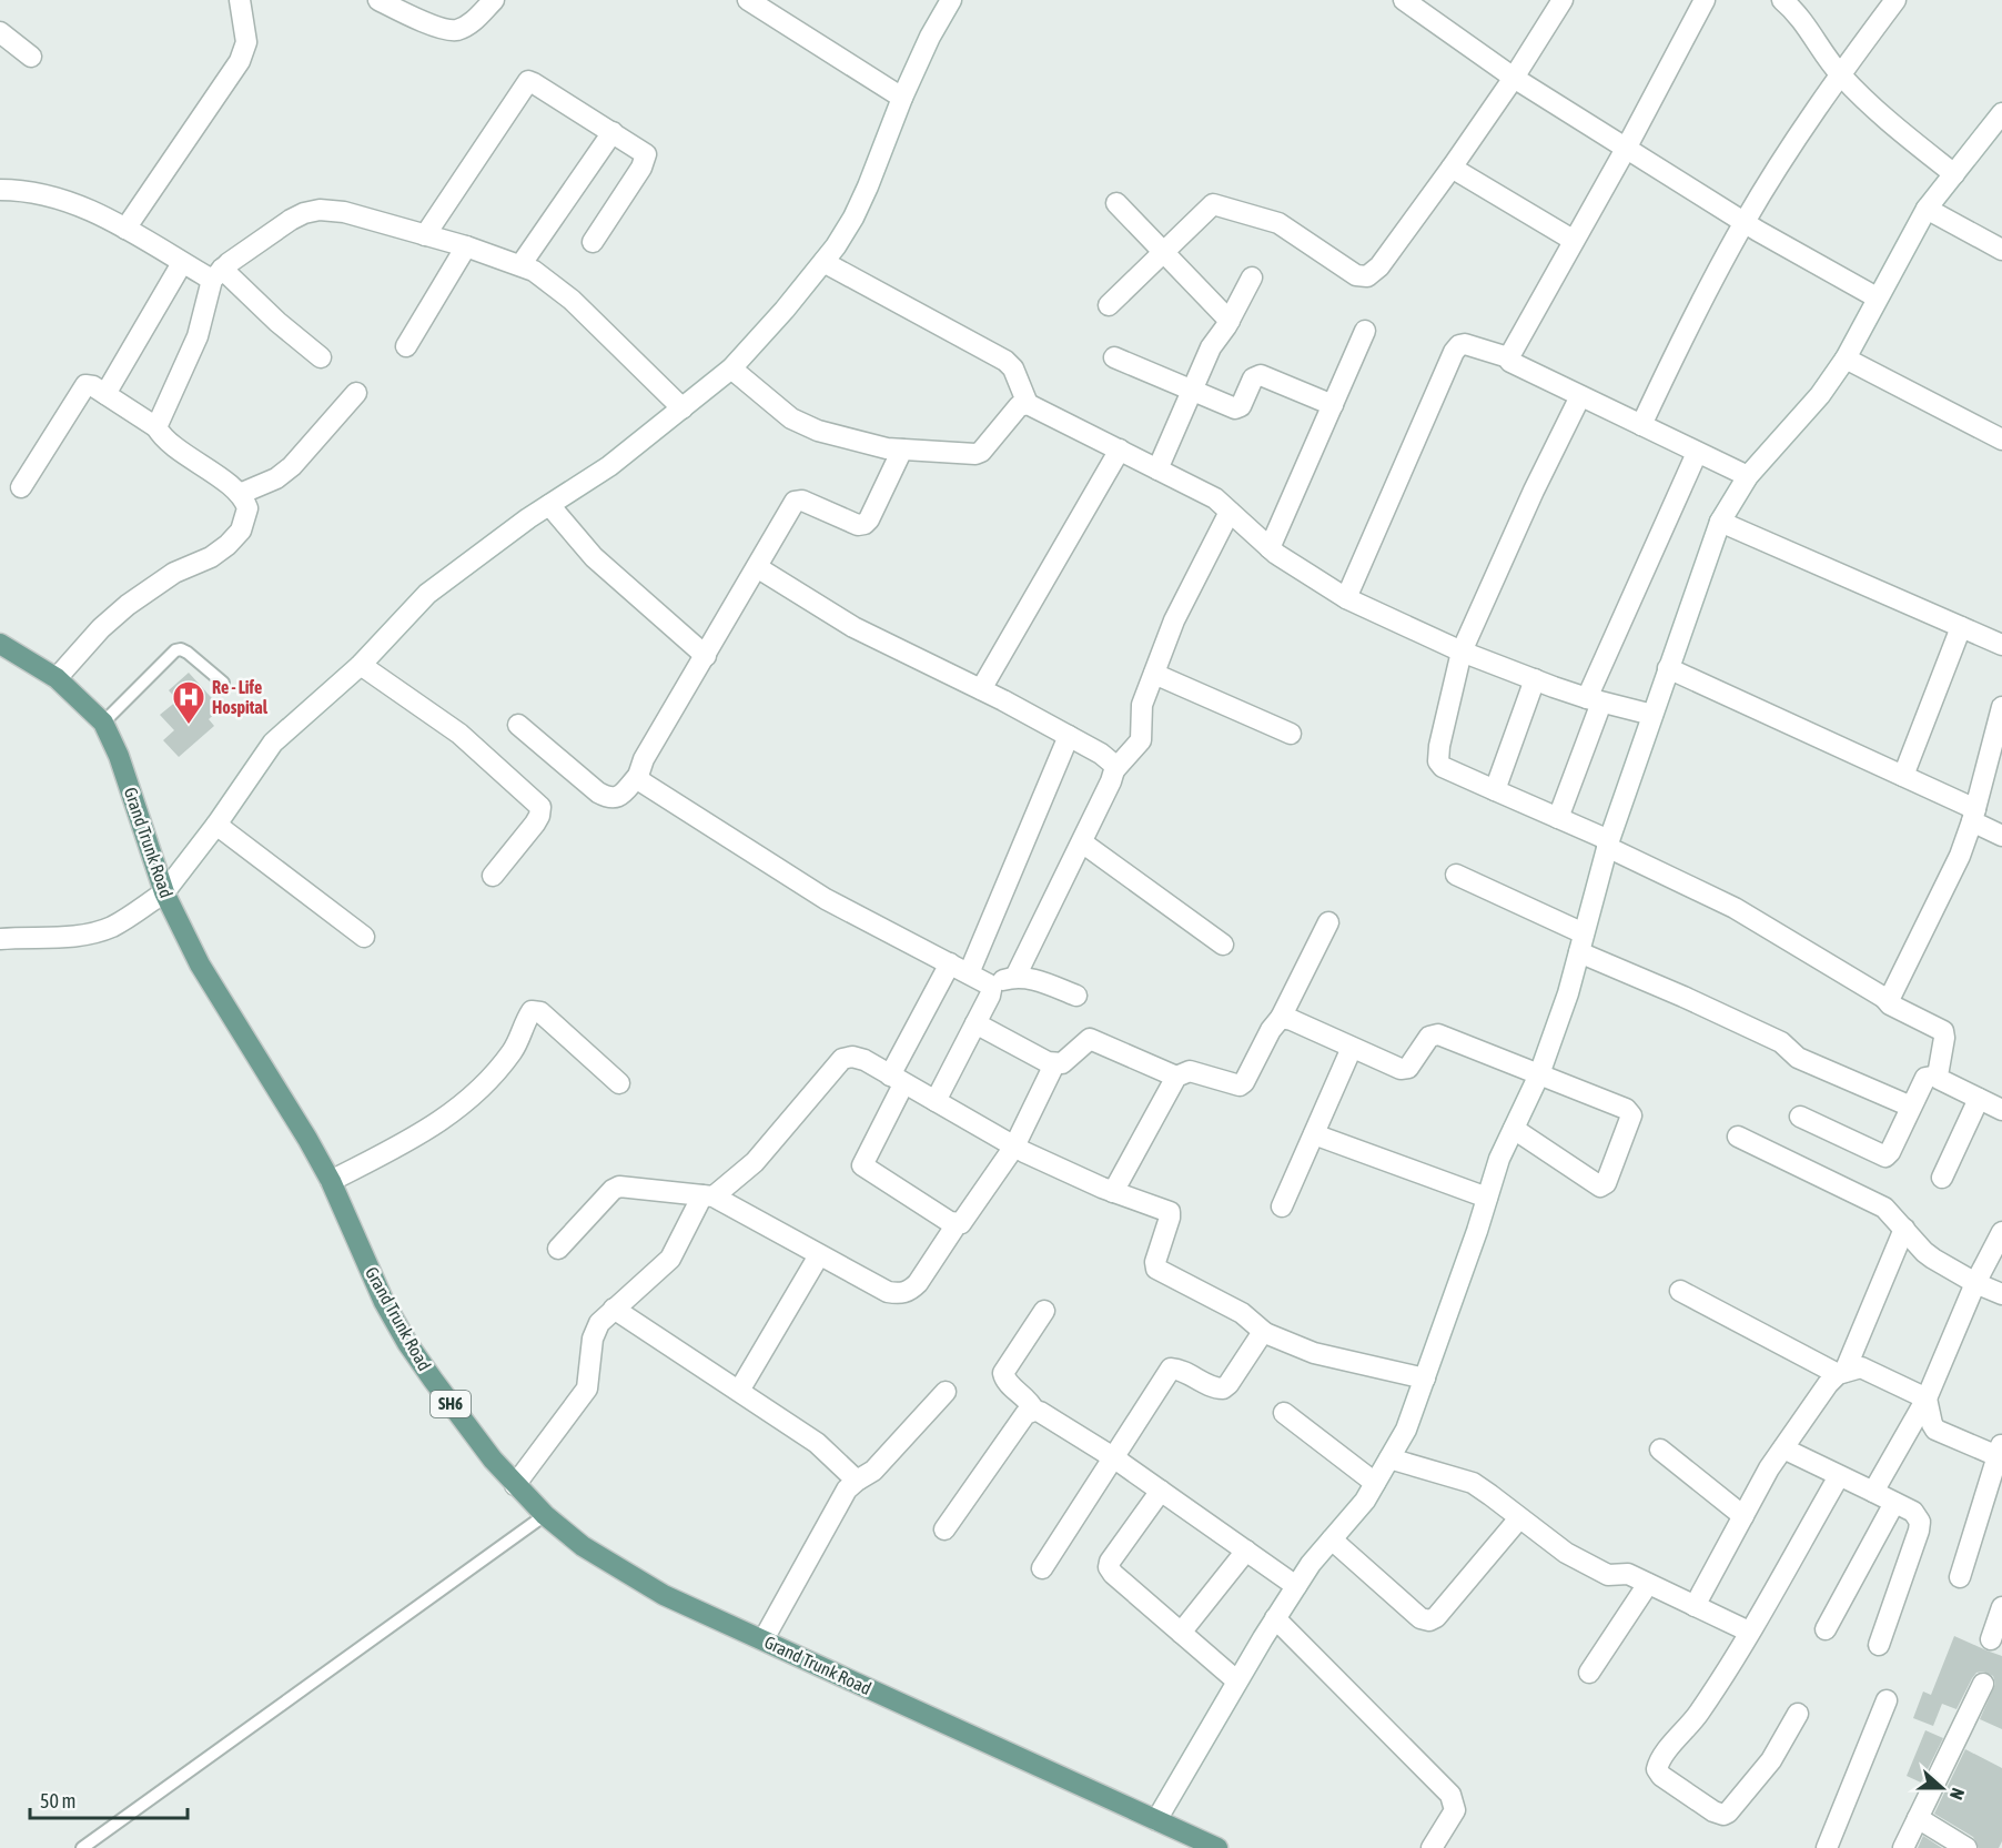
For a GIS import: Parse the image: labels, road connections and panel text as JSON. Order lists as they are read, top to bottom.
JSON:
{
  "streets": {
    "main road": ["Grand Trunk Road", "SH6"]
  },
  "places": {
    "hospital": ["Re - Life Hospital"]
  },
  "scale_bar": "50 m",
  "north": "right"
}
